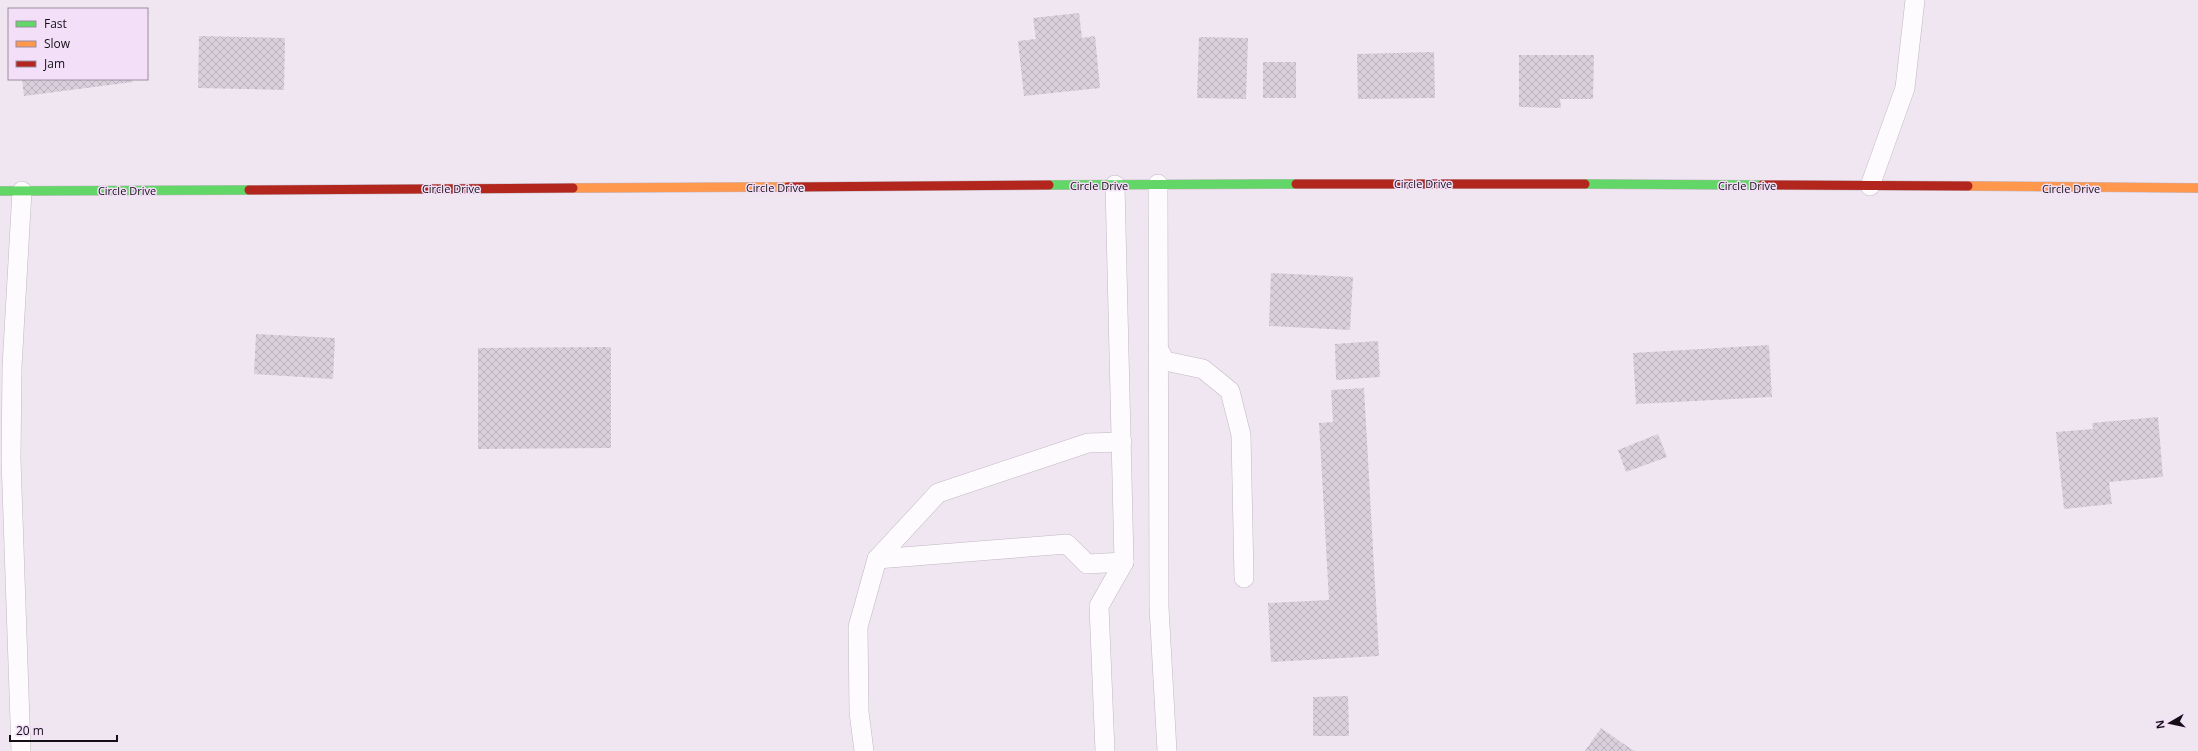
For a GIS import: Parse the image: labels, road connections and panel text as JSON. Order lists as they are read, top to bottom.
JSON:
{
  "streets": {
    "street": ["Circle Drive"]
  },
  "legend": ["Fast", "Slow", "Jam"],
  "scale_bar": "20 m",
  "north": "left"
}
